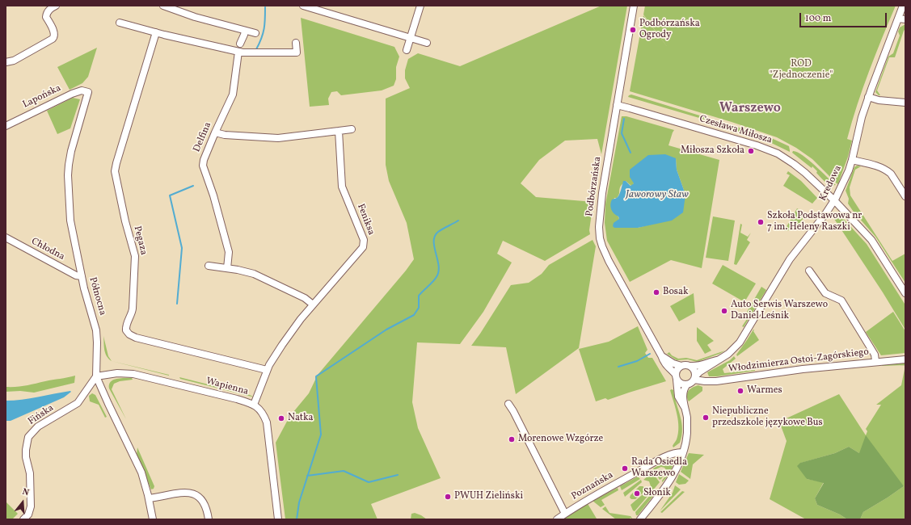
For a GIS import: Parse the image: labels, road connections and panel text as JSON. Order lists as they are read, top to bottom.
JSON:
{
  "streets": {
    "street": [
      "Lapońska",
      "Czesława Miłosza",
      "Delfina",
      "Kredowa",
      "Podbórzańska",
      "Feniksa",
      "Pegaza",
      "Chłodna",
      "Północna",
      "Włodzimierza Ostoi-Zagórskiego",
      "Wapienna",
      "Fińska",
      "Poznańska"
    ]
  },
  "crossings": [
    ["Lapońska", "Północna"],
    ["Czesława Miłosza", "Kredowa"],
    ["Czesława Miłosza", "Podbórzańska"],
    ["Kredowa", "Podbórzańska"],
    ["Kredowa", "Włodzimierza Ostoi-Zagórskiego"],
    ["Podbórzańska", "Włodzimierza Ostoi-Zagórskiego"],
    ["Feniksa", "Pegaza"],
    ["Feniksa", "Wapienna"],
    ["Chłodna", "Północna"],
    ["Północna", "Wapienna"],
    ["Północna", "Fińska"],
    ["Wapienna", "Fińska"]
  ],
  "districts": ["Warszewo"],
  "water": ["Jaworowy Staw"],
  "parks": ["ROD \"Zjednoczenie\""],
  "places": [
    "Podbórzańska Ogrody",
    "Miłosza Szkoła",
    "Szkoła Podstawowa nr 7 im. Heleny Raszki",
    "Bosak",
    "Auto Serwis Warszewo Daniel Leśnik",
    "Warmes",
    "Niepubliczne przedszkole językowe Bus",
    "Natka",
    "Morenowe Wzgórze",
    "Rada Osiedla Warszewo",
    "Słonik",
    "PWUH Zieliński"
  ],
  "scale_bar": "100 m",
  "north": "top"
}
